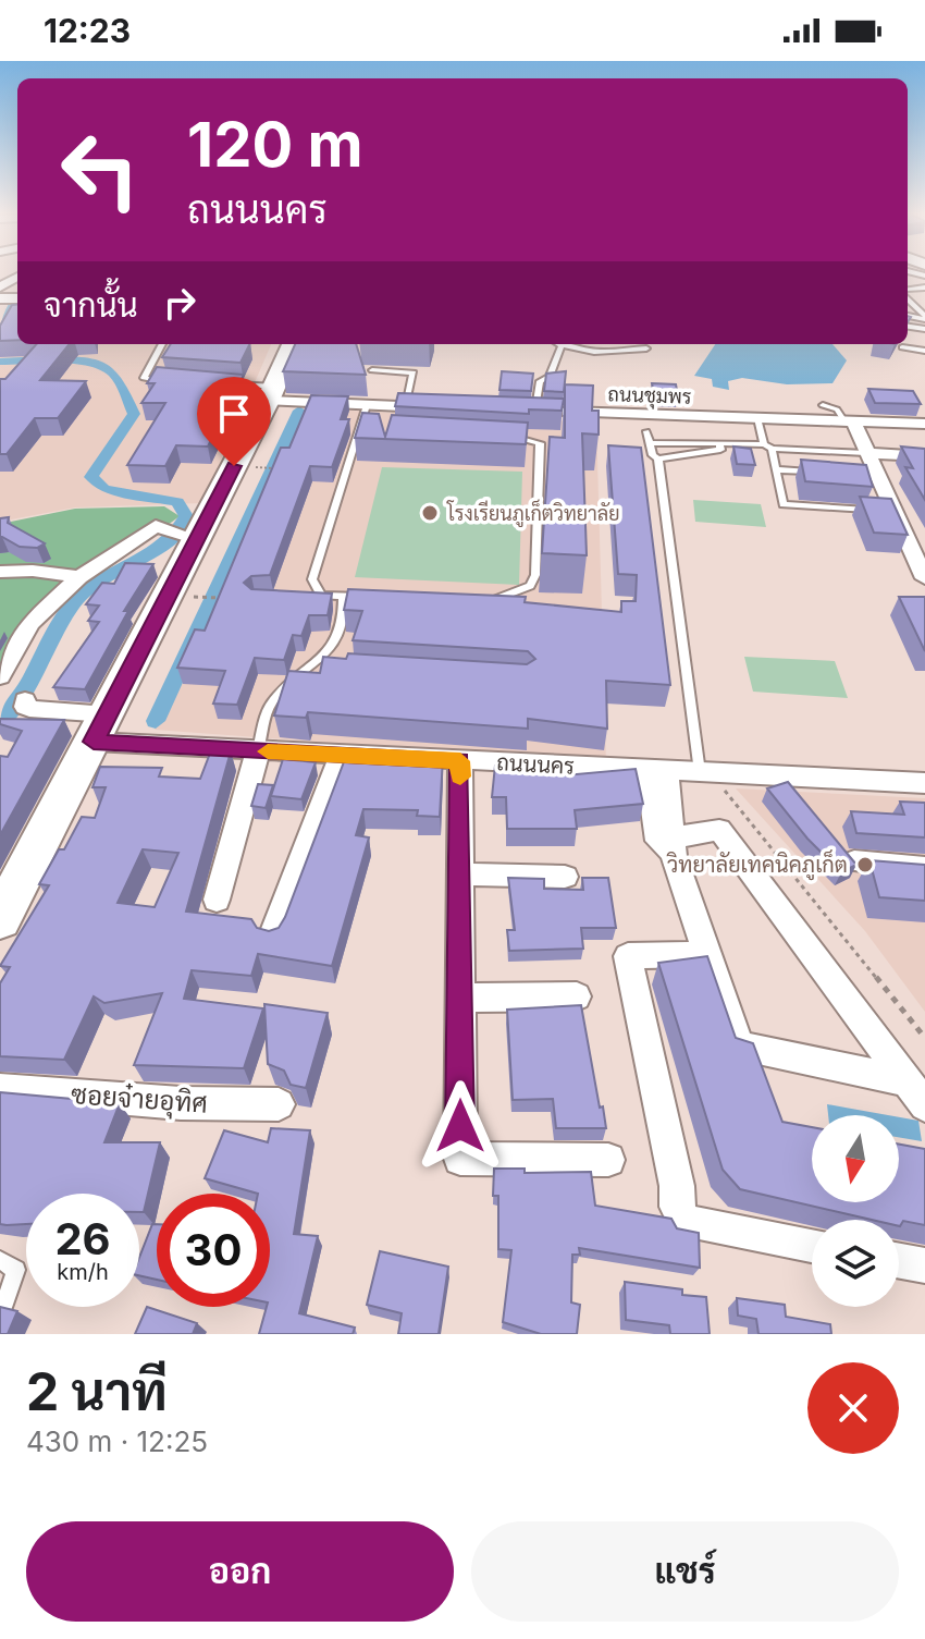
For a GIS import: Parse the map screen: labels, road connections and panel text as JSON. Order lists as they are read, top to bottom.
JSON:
{
  "streets": {
    "street": ["ถนนชุมพร", "ถนนนคร", "ซอยจ๋ายอุทิศ"]
  },
  "places": ["โรงเรียนภูเก็ตวิทยาลัย", "วิทยาลัยเทคนิคภูเก็ต"],
  "north": "bottom",
  "page": {
    "status": "12:23",
    "turn": ["120 m", "ถนนนคร"],
    "then": "จากนั้น",
    "speed": "26 km/h",
    "limit": "30",
    "heading": ["2 นาที", "430 m · 12:25"],
    "buttons": ["ออก", "แชร์"]
  }
}
